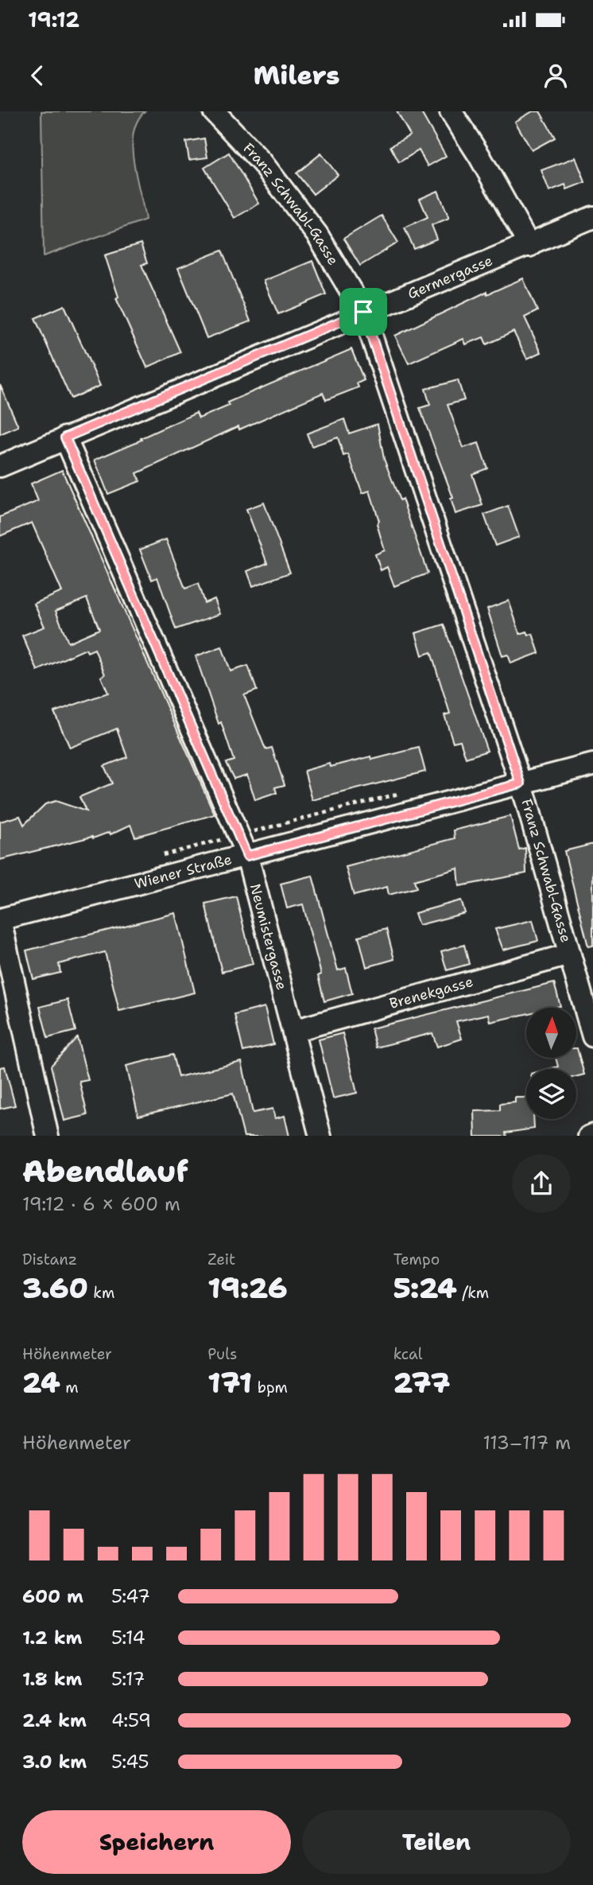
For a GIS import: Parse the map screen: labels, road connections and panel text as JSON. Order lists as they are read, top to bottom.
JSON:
{
  "streets": {
    "street": [
      "Franz Schwabl-Gasse",
      "Germergasse",
      "Wiener Straße",
      "Neumistergasse",
      "Brenekgasse"
    ]
  },
  "crossings": [
    ["Franz Schwabl-Gasse", "Germergasse"],
    ["Franz Schwabl-Gasse", "Wiener Straße"],
    ["Franz Schwabl-Gasse", "Brenekgasse"],
    ["Germergasse", "Neumistergasse"],
    ["Wiener Straße", "Neumistergasse"],
    ["Neumistergasse", "Brenekgasse"]
  ],
  "north": "top",
  "page": {
    "status": "19:12",
    "header": "Milers",
    "heading": ["Abendlauf", "19:12 · 6 × 600 m"],
    "stats": [
      ["Distanz", "3.60 km"],
      ["Zeit", "19:26"],
      ["Tempo", "5:24 /km"],
      ["Höhenmeter", "24 m"],
      ["Puls", "171 bpm"],
      ["kcal", "277"]
    ],
    "chart": ["Höhenmeter", "113–117 m"],
    "list": [
      {
        "name": "600 m",
        "note": "5:47"
      },
      {
        "name": "1.2 km",
        "note": "5:14"
      },
      {
        "name": "1.8 km",
        "note": "5:17"
      },
      {
        "name": "2.4 km",
        "note": "4:59"
      },
      {
        "name": "3.0 km",
        "note": "5:45"
      }
    ],
    "buttons": ["Speichern", "Teilen"]
  }
}
